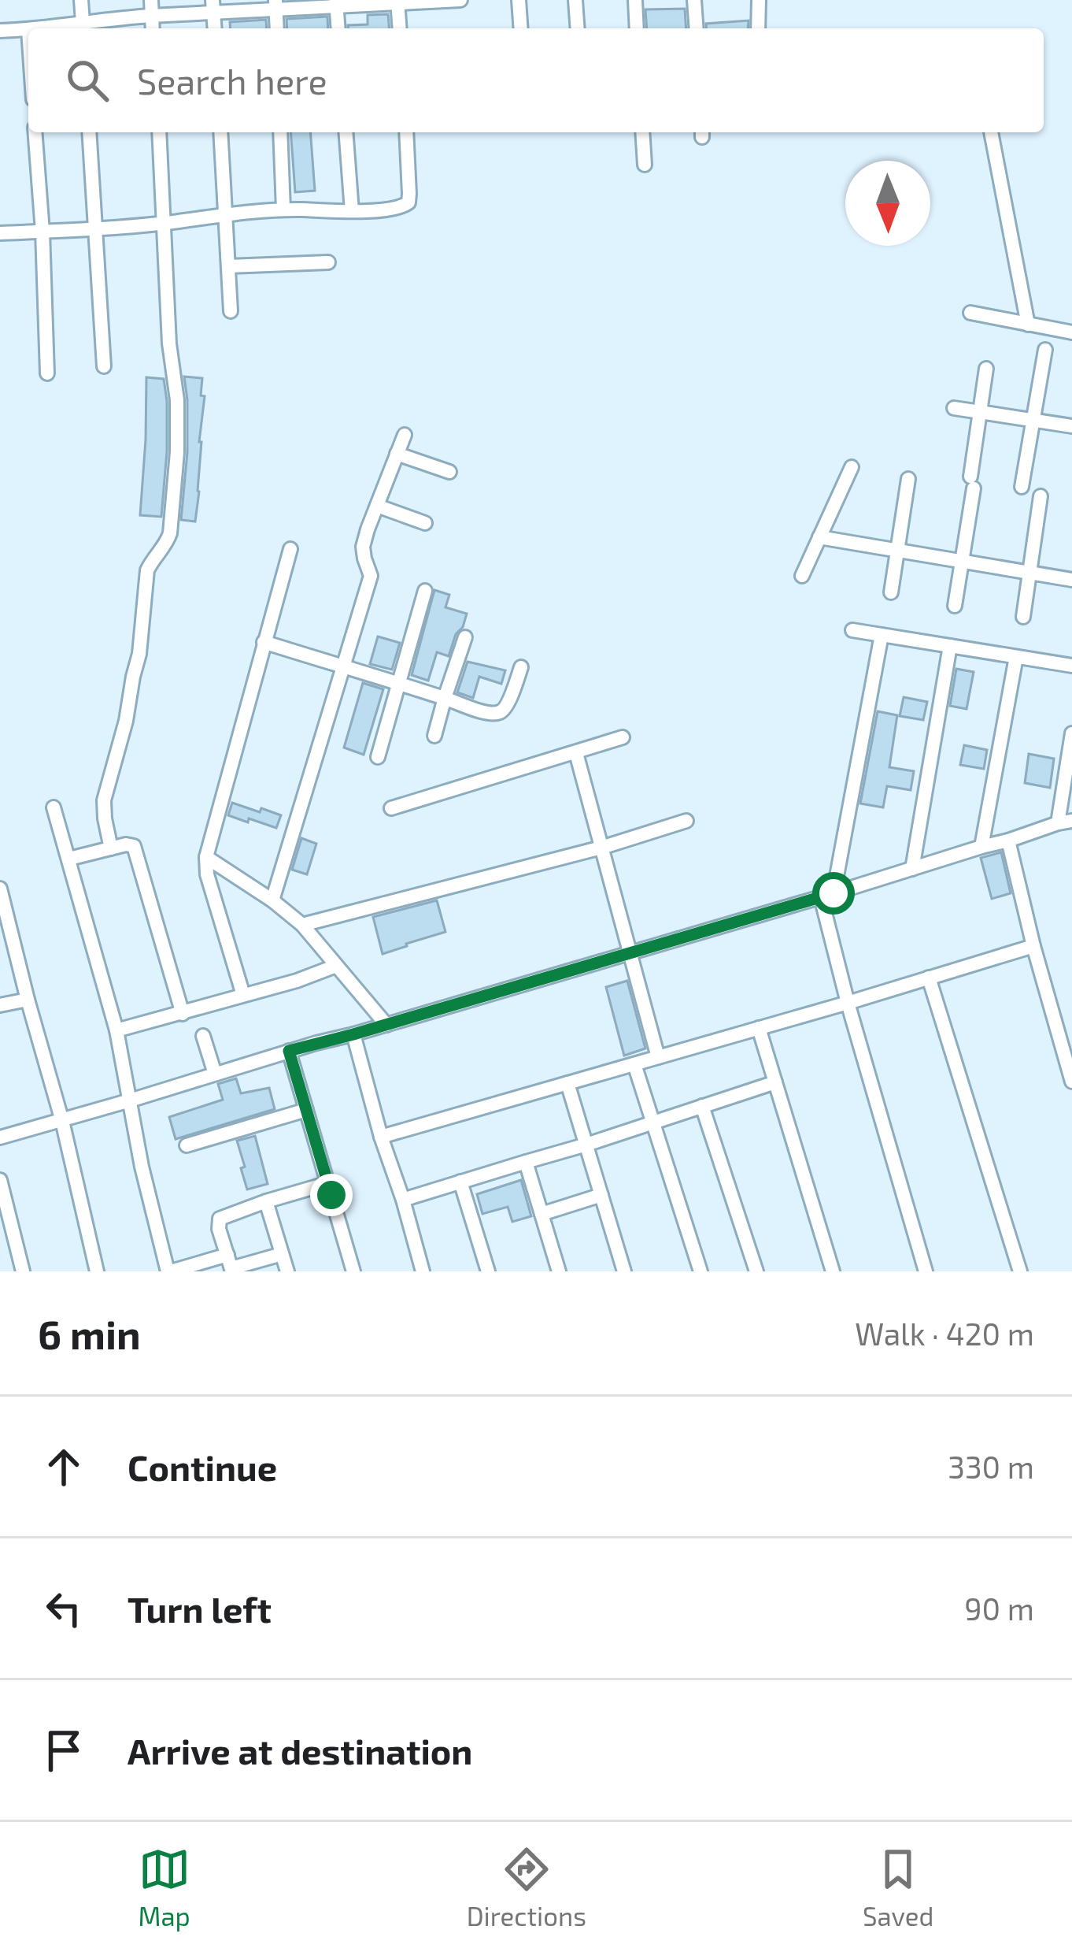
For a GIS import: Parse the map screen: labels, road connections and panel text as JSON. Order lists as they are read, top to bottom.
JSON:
{
  "north": "bottom",
  "page": {
    "search": "Search here",
    "heading": ["6 min", "Walk · 420 m"],
    "list": [
      ["Continue", "330 m"],
      ["Turn left", "90 m"],
      "Arrive at destination"
    ],
    "nav": ["Map", "Directions", "Saved"]
  }
}
